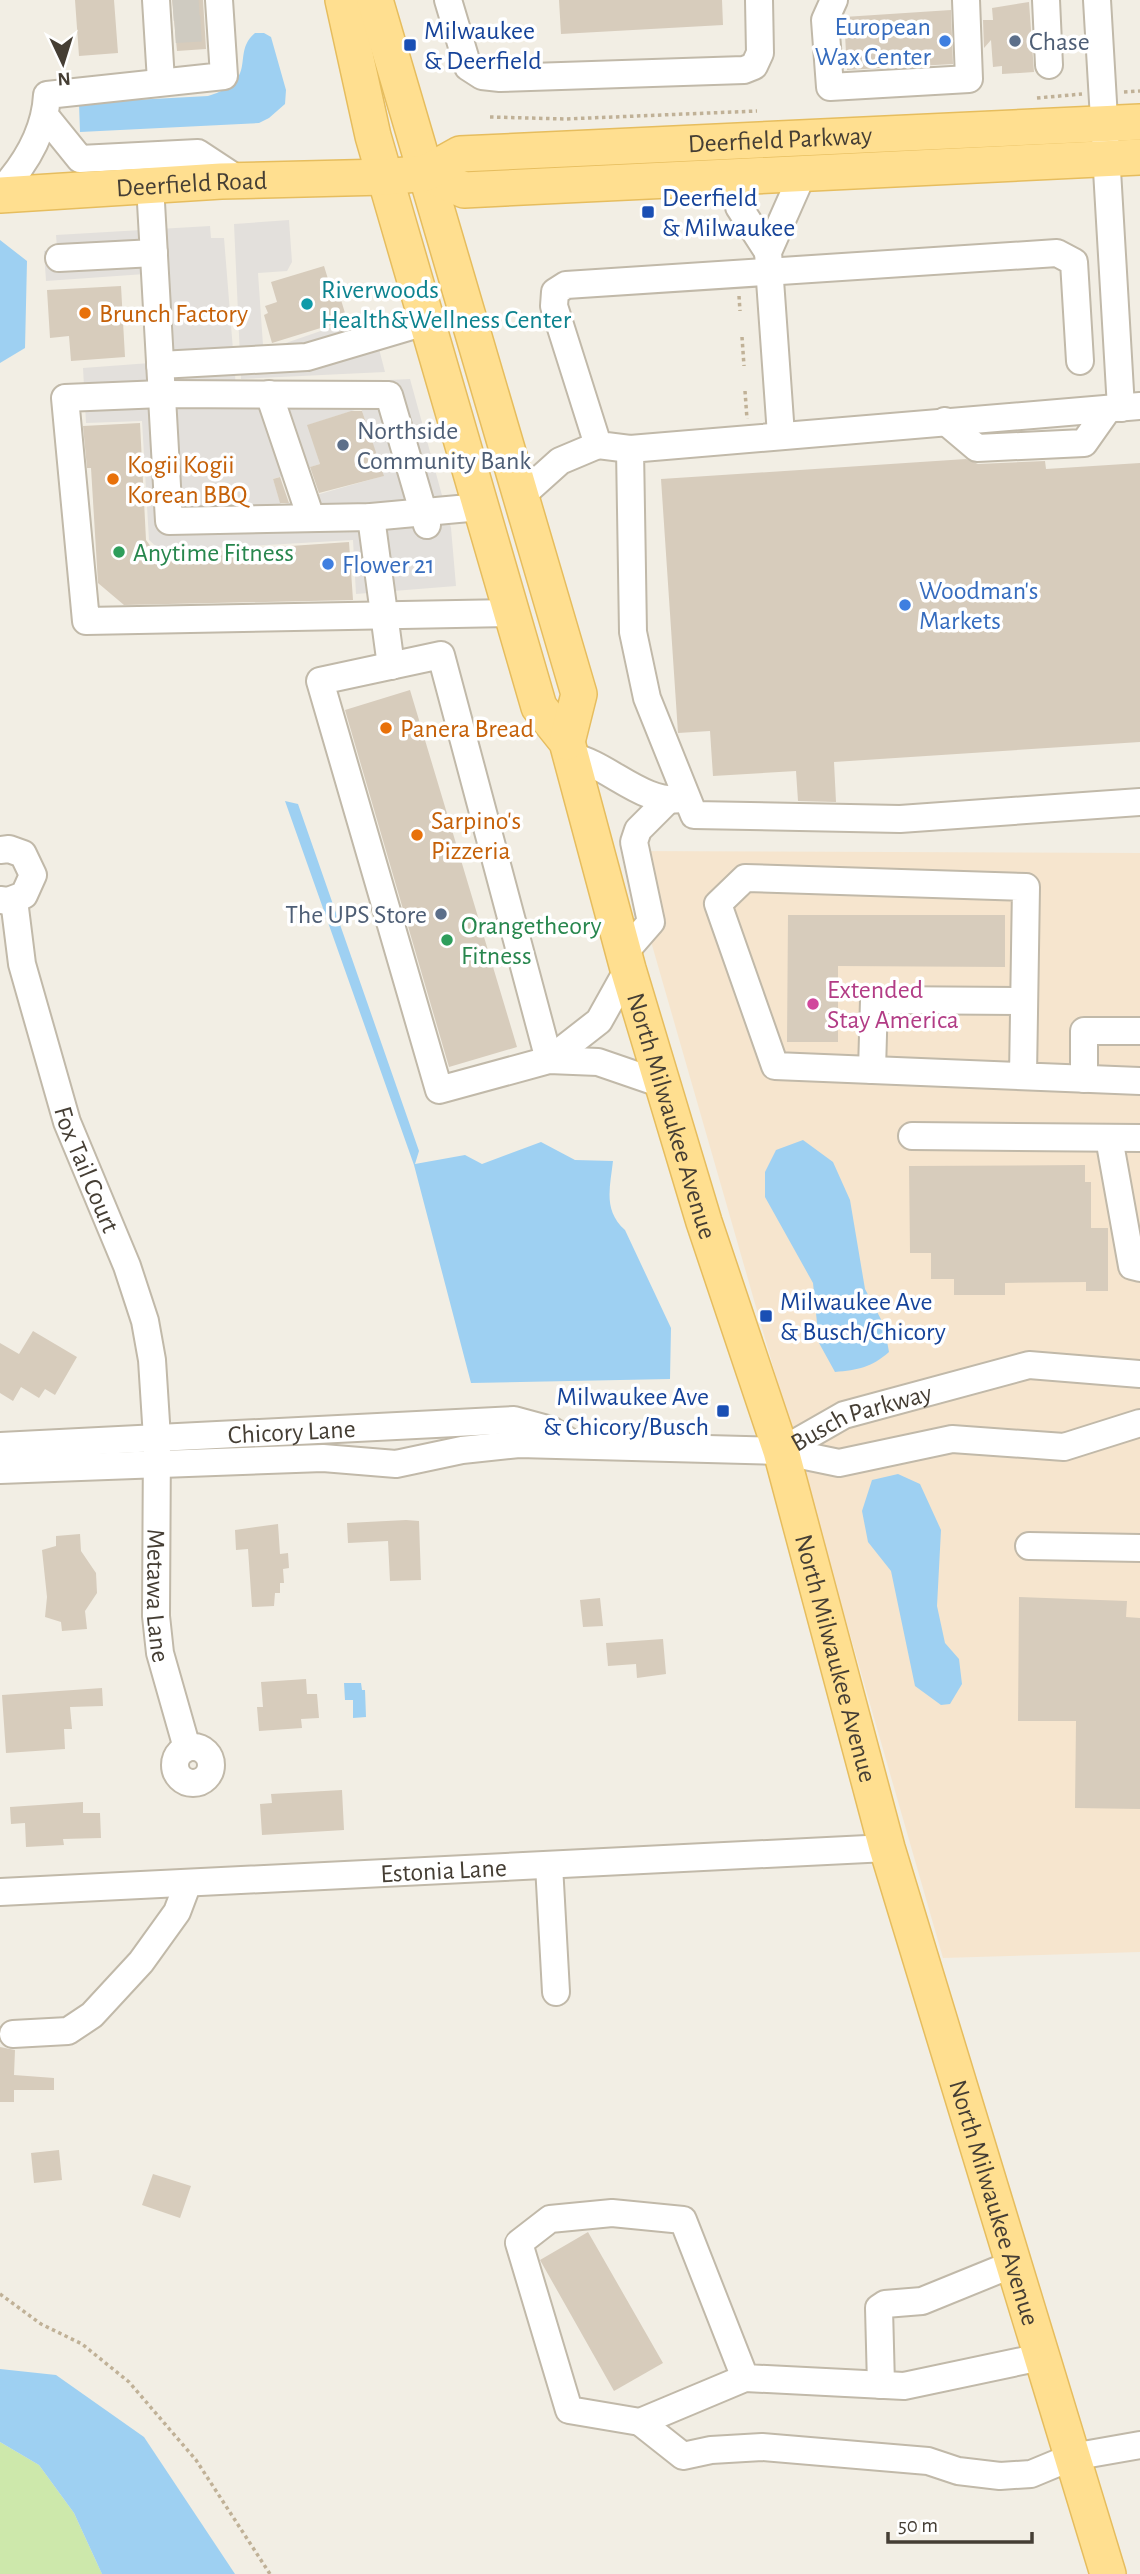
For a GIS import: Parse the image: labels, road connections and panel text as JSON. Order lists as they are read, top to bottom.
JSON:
{
  "streets": {
    "main road": ["Deerfield Parkway", "Deerfield Road", "North Milwaukee Avenue"],
    "street": [
      "Fox Tail Court",
      "Busch Parkway",
      "Chicory Lane",
      "Metawa Lane",
      "Estonia Lane"
    ]
  },
  "crossings": [
    ["Deerfield Parkway", "Deerfield Road"],
    ["Deerfield Parkway", "North Milwaukee Avenue"],
    ["Deerfield Road", "North Milwaukee Avenue"],
    ["North Milwaukee Avenue", "Busch Parkway"],
    ["North Milwaukee Avenue", "Chicory Lane"],
    ["North Milwaukee Avenue", "Estonia Lane"],
    ["Fox Tail Court", "Chicory Lane"],
    ["Fox Tail Court", "Metawa Lane"],
    ["Busch Parkway", "Chicory Lane"],
    ["Chicory Lane", "Metawa Lane"]
  ],
  "places": {
    "other": [
      "European Wax Center",
      "Chase",
      "Riverwoods Health&Wellness Center",
      "Brunch Factory",
      "Northside Community Bank",
      "Kogii Kogii Korean BBQ",
      "Anytime Fitness",
      "Flower 21",
      "Woodman's Markets",
      "Panera Bread",
      "Sarpino's Pizzeria",
      "The UPS Store",
      "Orangetheory Fitness",
      "Extended Stay America"
    ],
    "transit": [
      "Milwaukee & Deerfield",
      "Deerfield & Milwaukee",
      "Milwaukee Ave & Busch/Chicory",
      "Milwaukee Ave & Chicory/Busch"
    ]
  },
  "scale_bar": "50 m",
  "north": "bottom"
}
